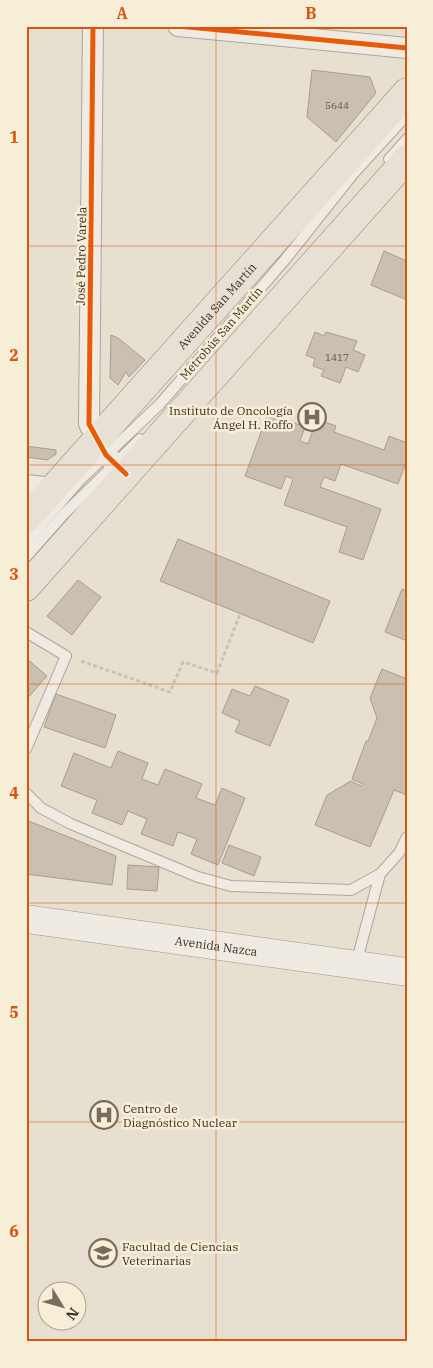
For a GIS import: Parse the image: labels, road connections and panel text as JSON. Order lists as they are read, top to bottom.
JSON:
{
  "streets": {
    "main road": ["Avenida San Martín", "Avenida Nazca"],
    "street": ["José Pedro Varela"],
    "lane": ["Metrobús San Martín"]
  },
  "crossings": [
    ["José Pedro Varela", "Avenida San Martín"],
    ["José Pedro Varela", "Metrobús San Martín"],
    ["Avenida San Martín", "Metrobús San Martín"]
  ],
  "places": {
    "hospital": ["Instituto de Oncología Ángel H. Roffo", "Centro de Diagnóstico Nuclear"],
    "school or university": ["Facultad de Ciencias Veterinarias"]
  },
  "house_numbers": ["5644", "1417"],
  "north": "bottom right",
  "grid": {
    "columns": ["A", "B"],
    "rows": [
      "1",
      "2",
      "3",
      "4",
      "5",
      "6"
    ]
  }
}
